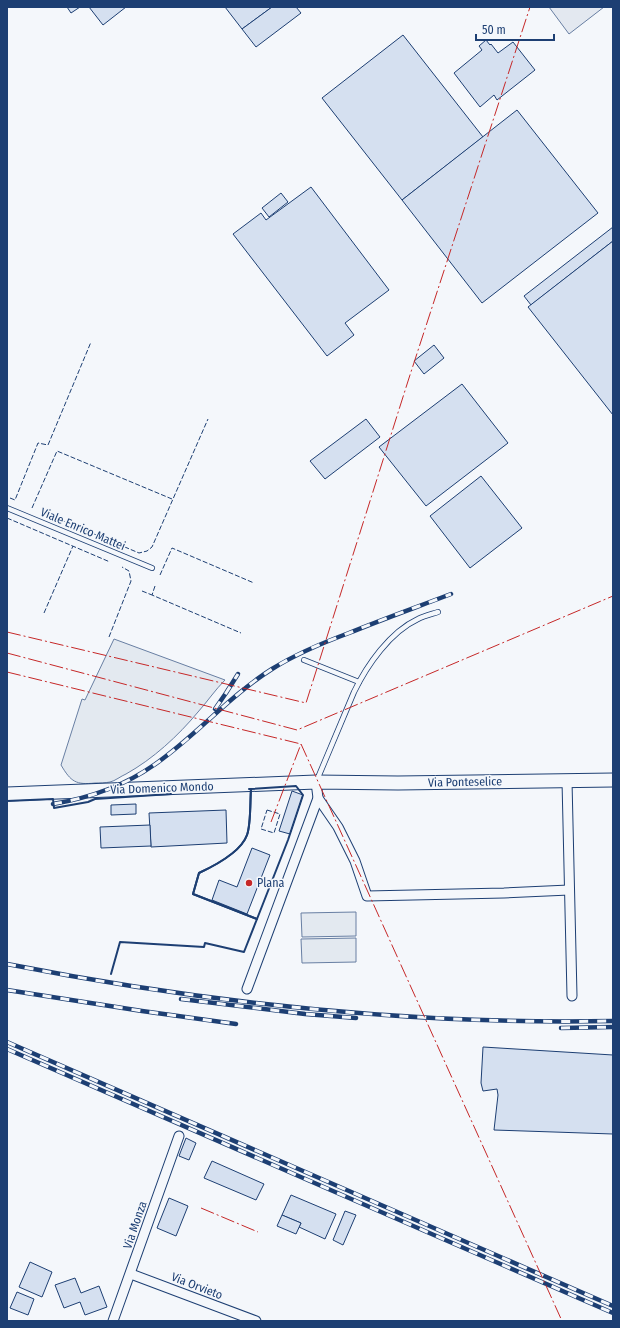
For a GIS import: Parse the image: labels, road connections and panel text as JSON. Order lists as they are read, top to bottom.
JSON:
{
  "streets": {
    "street": [
      "Via Ponteselice",
      "Via Domenico Mondo",
      "Via Monza",
      "Via Orvieto"
    ],
    "lane": ["Viale Enrico Mattei"]
  },
  "crossings": [
    ["Via Ponteselice", "Via Domenico Mondo"],
    ["Via Monza", "Via Orvieto"]
  ],
  "places": ["Plana"],
  "scale_bar": "50 m"
}
